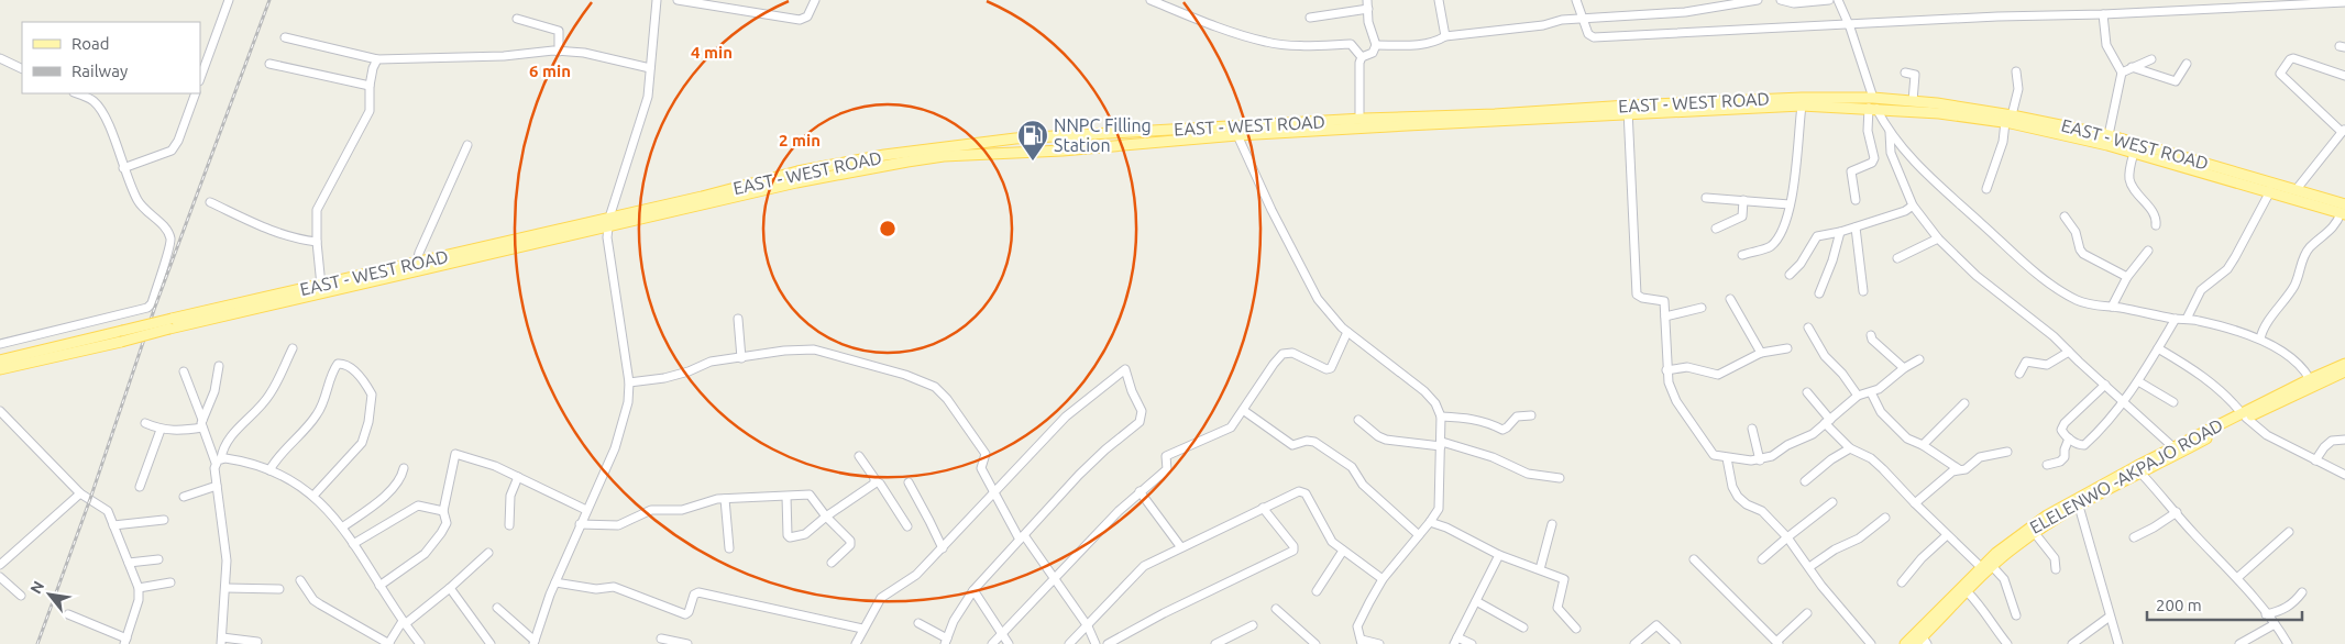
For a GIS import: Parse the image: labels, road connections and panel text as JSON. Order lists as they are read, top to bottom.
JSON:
{
  "streets": {
    "main road": ["EAST - WEST ROAD", "ELELENWO -AKPAJO ROAD"]
  },
  "places": {
    "fuel station": ["NNPC Filling Station"]
  },
  "legend": ["Road", "Railway"],
  "scale_bar": "200 m",
  "north": "top left",
  "rings": ["4 min", "6 min", "2 min"]
}
